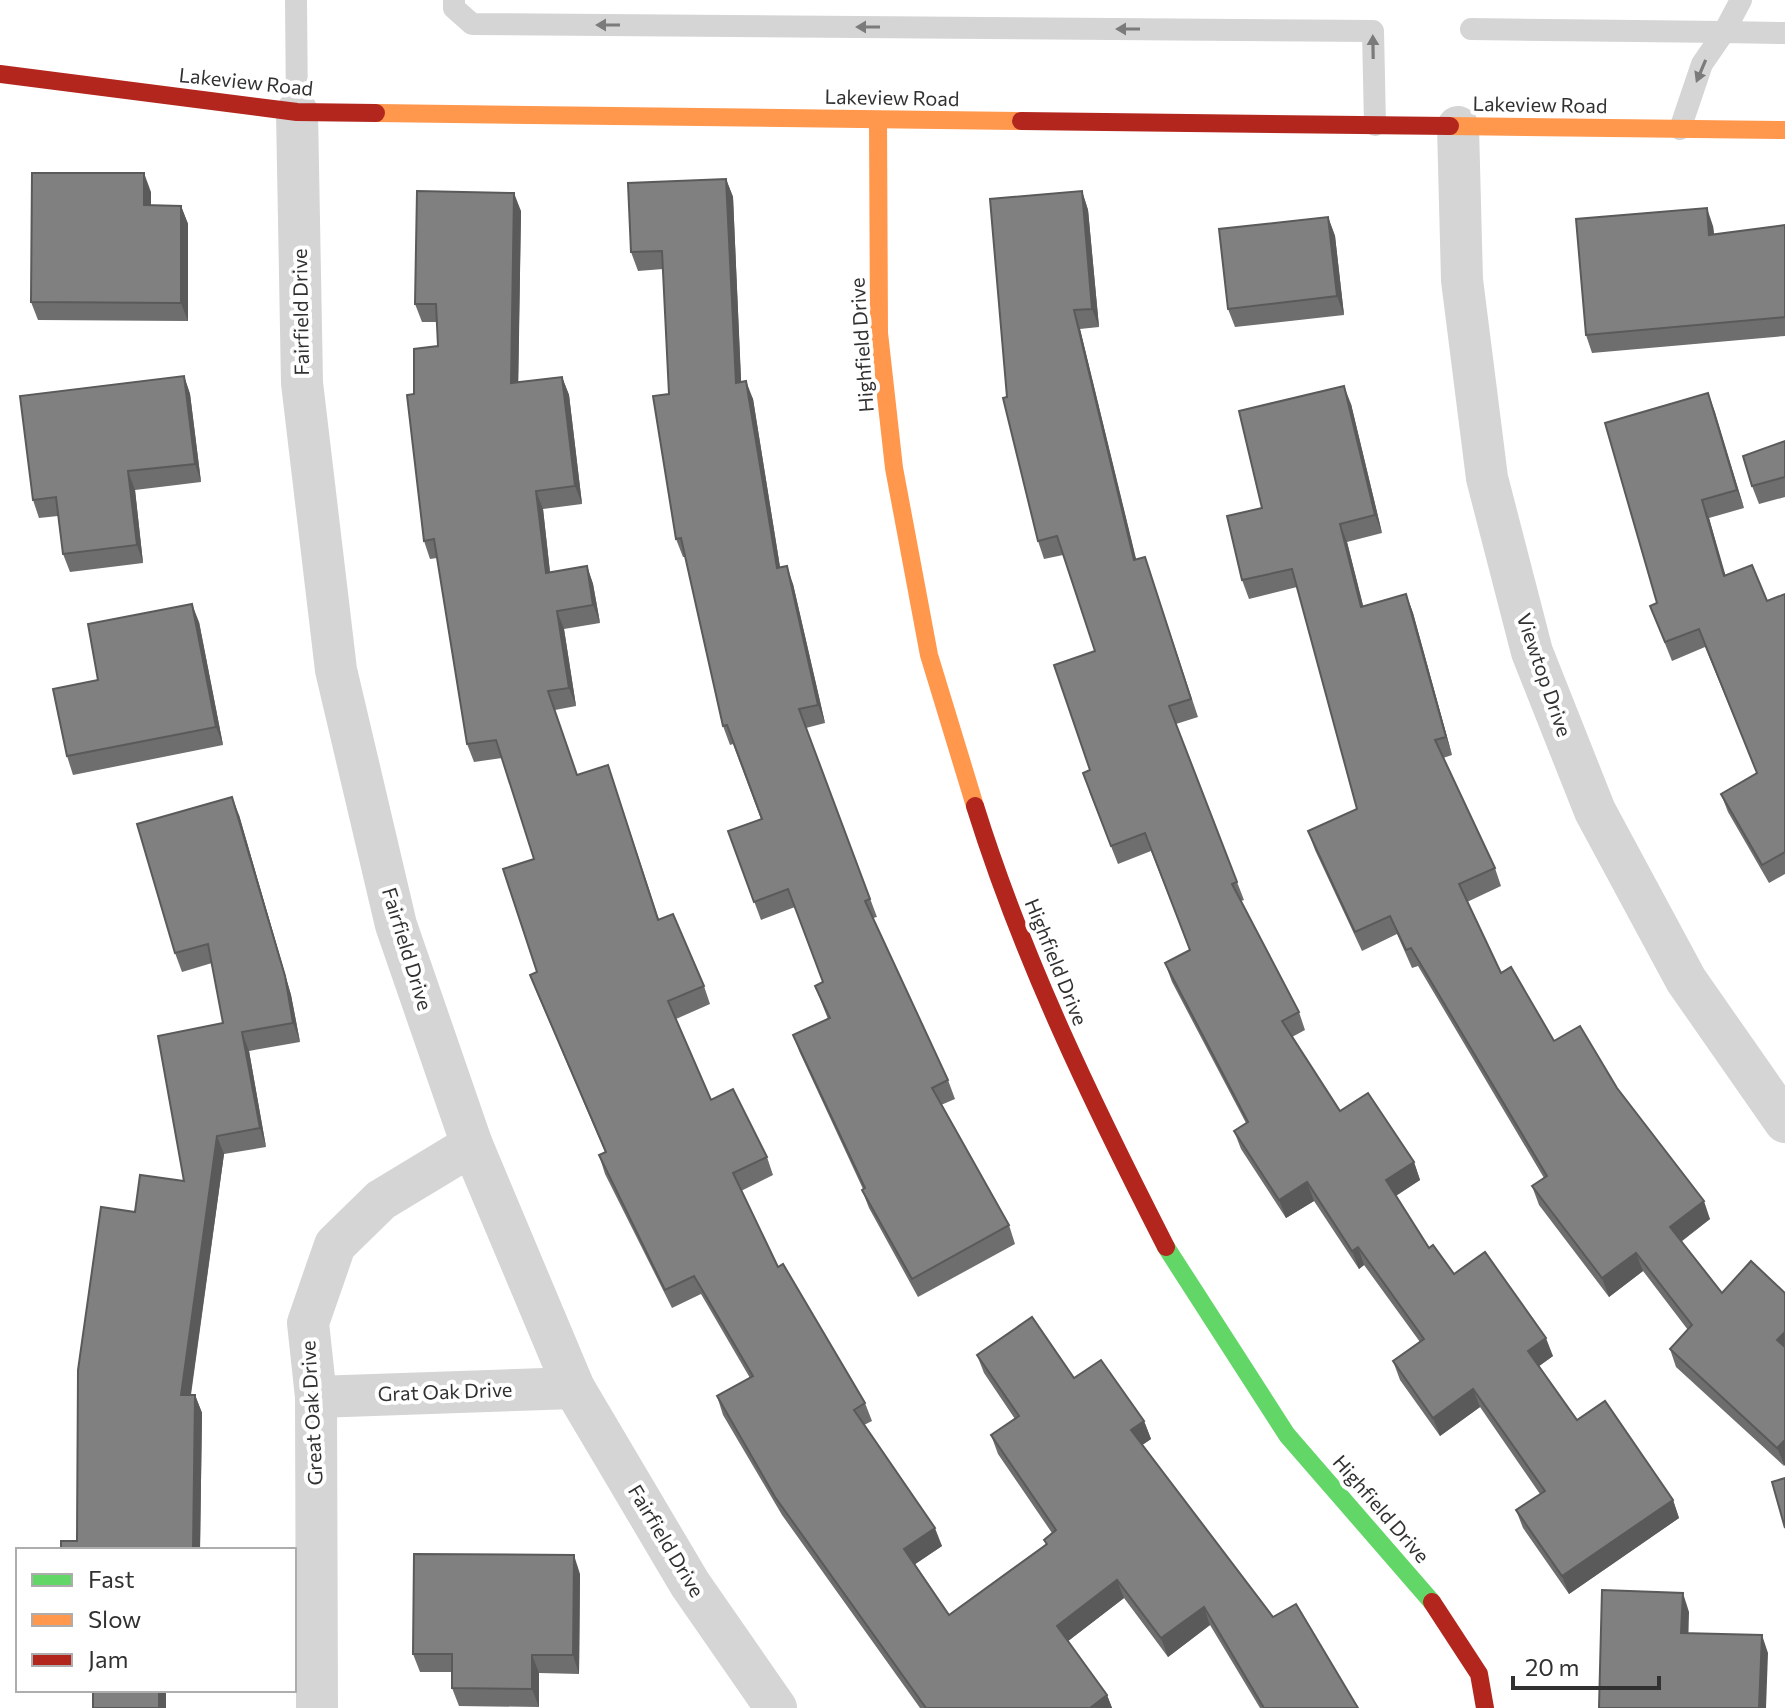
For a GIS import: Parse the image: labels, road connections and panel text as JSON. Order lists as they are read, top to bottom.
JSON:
{
  "streets": {
    "street": [
      "Lakeview Road",
      "Fairfield Drive",
      "Highfield Drive",
      "Viewtop Drive",
      "Grat Oak Drive",
      "Great Oak Drive"
    ]
  },
  "crossings": [
    ["Lakeview Road", "Fairfield Drive"],
    ["Lakeview Road", "Highfield Drive"],
    ["Lakeview Road", "Viewtop Drive"],
    ["Fairfield Drive", "Grat Oak Drive"],
    ["Fairfield Drive", "Great Oak Drive"],
    ["Grat Oak Drive", "Great Oak Drive"]
  ],
  "legend": ["Fast", "Slow", "Jam"],
  "scale_bar": "20 m"
}
